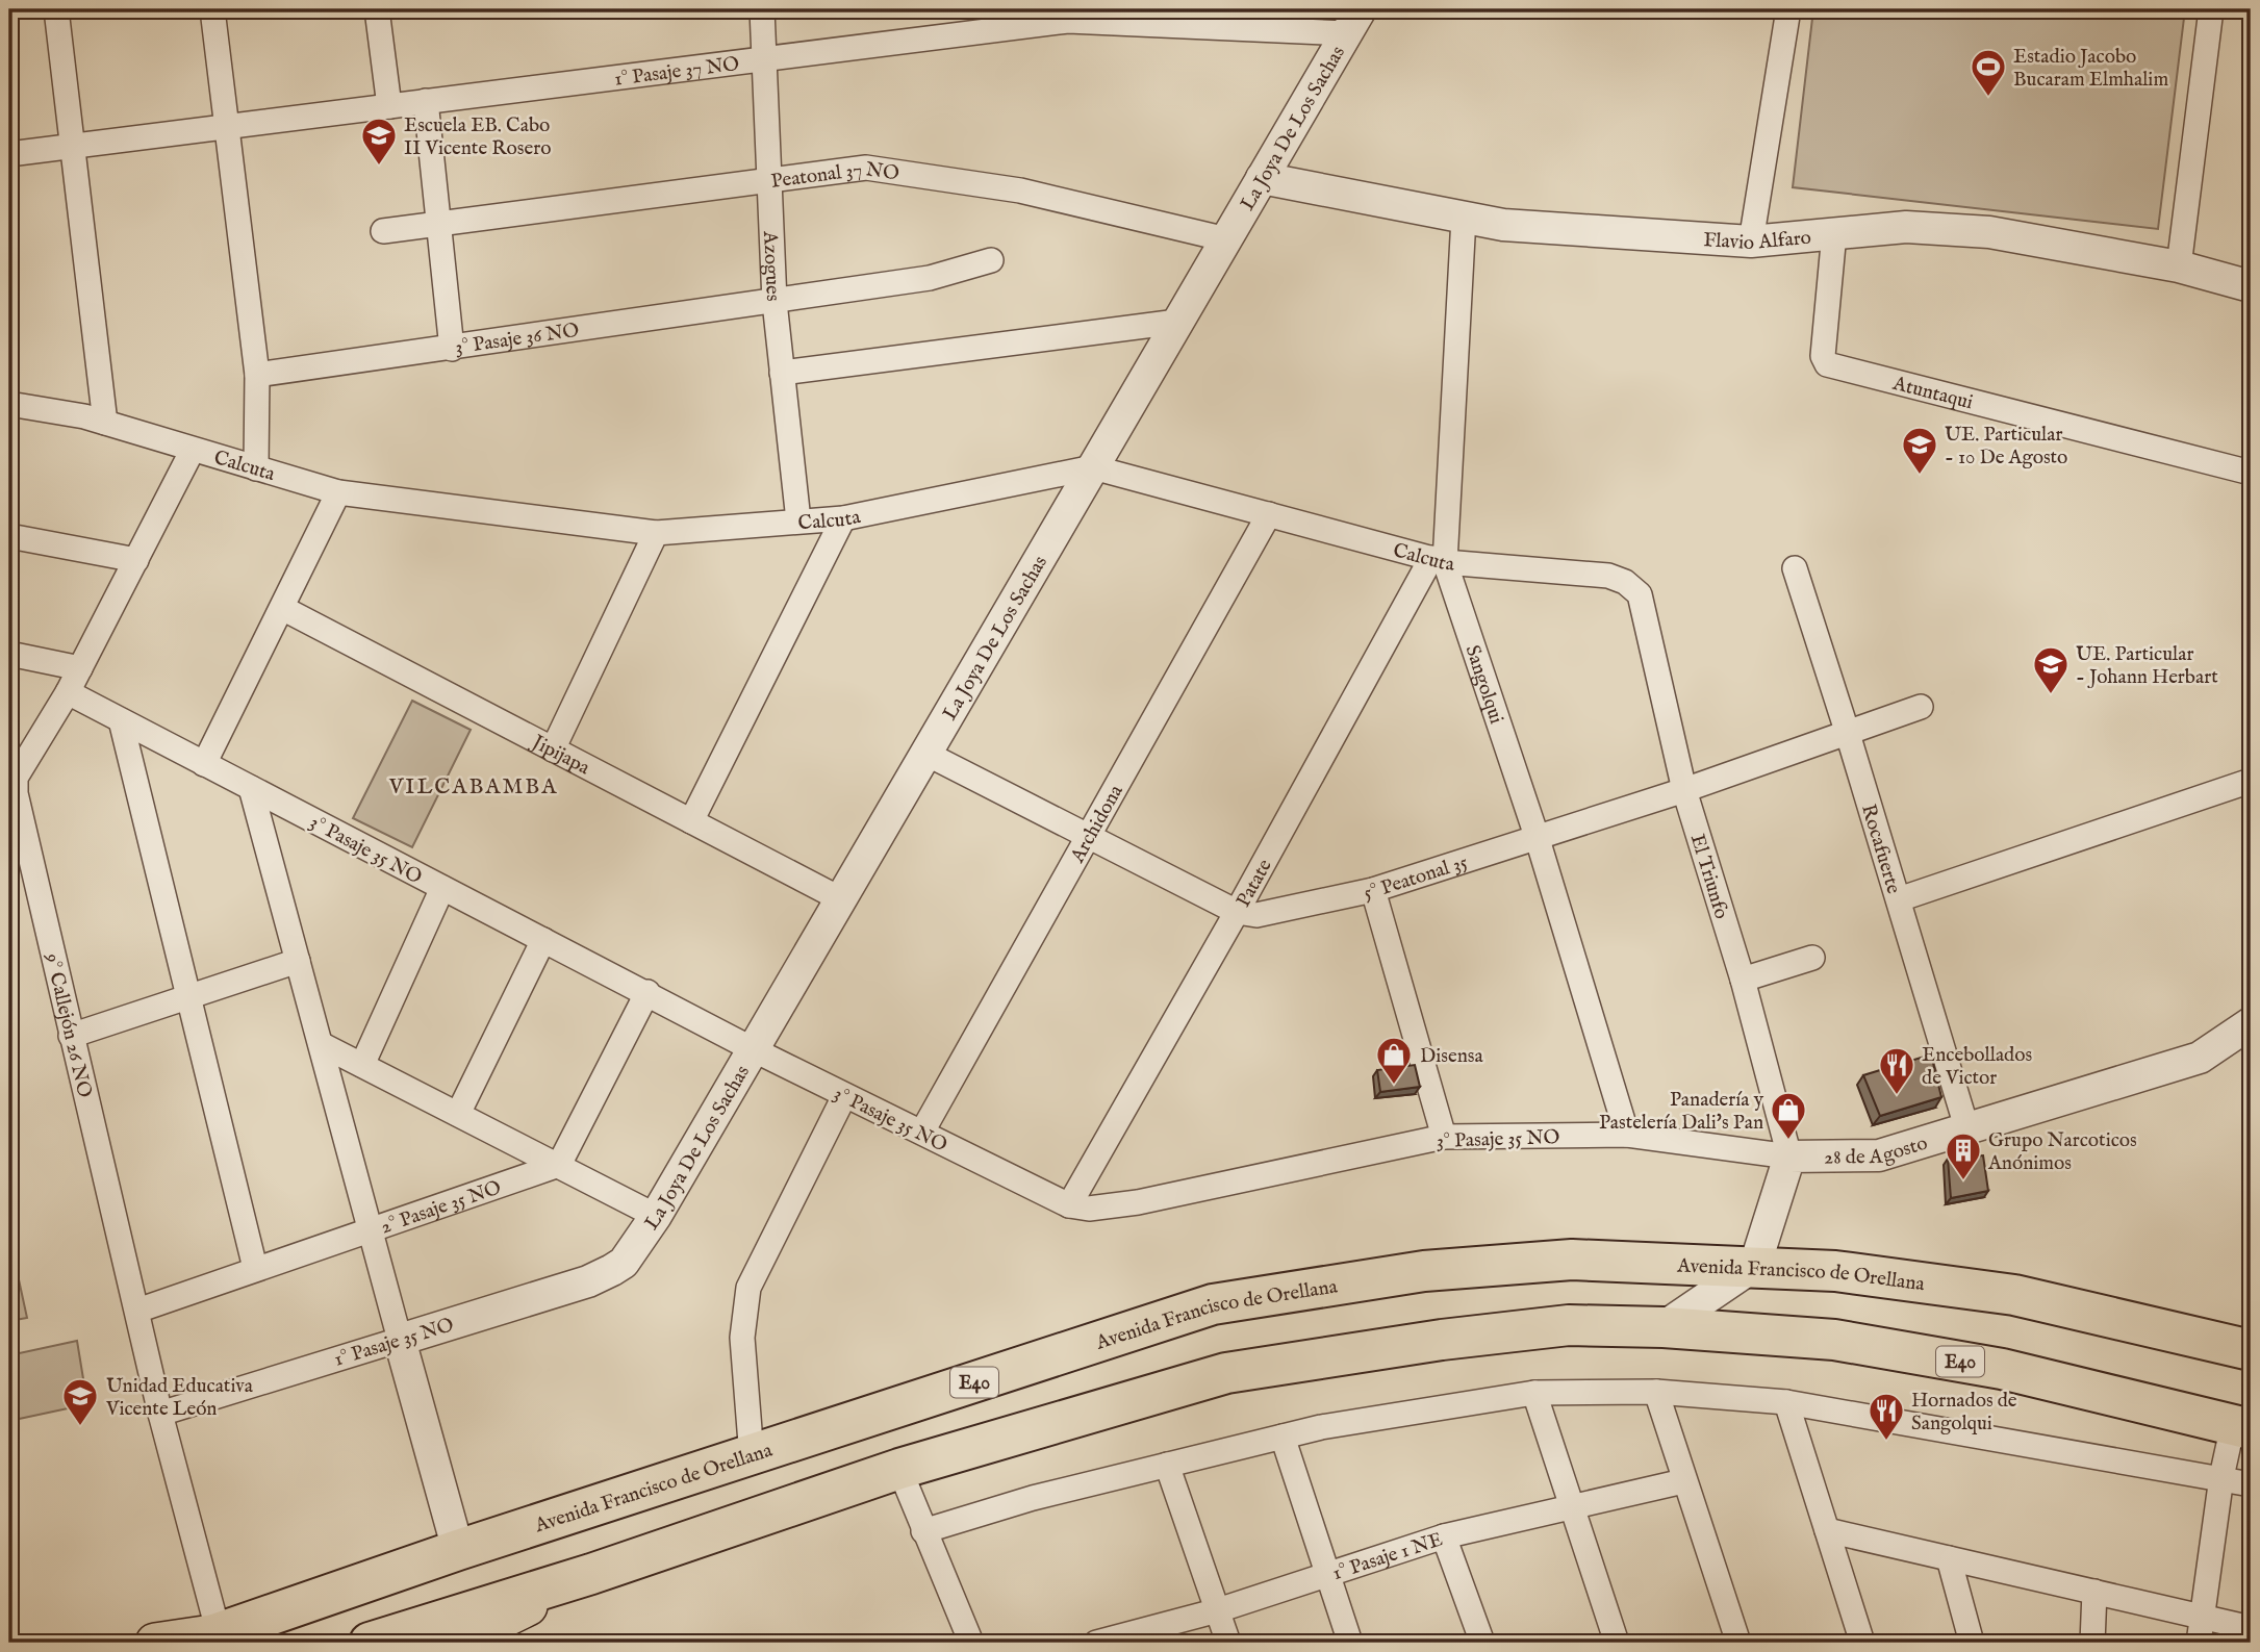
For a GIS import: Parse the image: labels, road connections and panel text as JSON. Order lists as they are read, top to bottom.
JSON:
{
  "streets": {
    "highway": ["Avenida Francisco de Orellana", "E40"],
    "street": [
      "1° Pasaje 37 NO",
      "La Joya De Los Sachas",
      "Peatonal 37 NO",
      "Flavio Alfaro",
      "Azogues",
      "3° Pasaje 36 NO",
      "Atuntaqui",
      "Calcuta",
      "Sangolqui",
      "Jipijapa",
      "Archidona",
      "3° Pasaje 35 NO",
      "Rocafuerte",
      "5° Peatonal 35",
      "El Triunfo",
      "Patate",
      "9° Callejón 26 NO",
      "28 de Agosto",
      "2° Pasaje 35 NO",
      "1° Pasaje 35 NO",
      "1° Pasaje 1 NE"
    ]
  },
  "crossings": [
    ["1° Pasaje 37 NO", "La Joya De Los Sachas"],
    ["1° Pasaje 37 NO", "Azogues"],
    ["La Joya De Los Sachas", "Peatonal 37 NO"],
    ["La Joya De Los Sachas", "Flavio Alfaro"],
    ["La Joya De Los Sachas", "Calcuta"],
    ["La Joya De Los Sachas", "Jipijapa"],
    ["La Joya De Los Sachas", "3° Pasaje 35 NO"],
    ["La Joya De Los Sachas", "5° Peatonal 35"],
    ["La Joya De Los Sachas", "1° Pasaje 35 NO"],
    ["Peatonal 37 NO", "Azogues"],
    ["Flavio Alfaro", "Atuntaqui"],
    ["Flavio Alfaro", "Sangolqui"],
    ["Azogues", "3° Pasaje 36 NO"],
    ["Azogues", "Calcuta"],
    ["Calcuta", "Sangolqui"],
    ["Calcuta", "Archidona"],
    ["Calcuta", "El Triunfo"],
    ["Calcuta", "Patate"],
    ["Calcuta", "9° Callejón 26 NO"],
    ["Sangolqui", "3° Pasaje 35 NO"],
    ["Sangolqui", "5° Peatonal 35"],
    ["Sangolqui", "Patate"],
    ["Archidona", "3° Pasaje 35 NO"],
    ["Archidona", "5° Peatonal 35"],
    ["3° Pasaje 35 NO", "El Triunfo"],
    ["3° Pasaje 35 NO", "Patate"],
    ["3° Pasaje 35 NO", "9° Callejón 26 NO"],
    ["3° Pasaje 35 NO", "28 de Agosto"],
    ["Rocafuerte", "5° Peatonal 35"],
    ["Rocafuerte", "28 de Agosto"],
    ["5° Peatonal 35", "El Triunfo"],
    ["5° Peatonal 35", "Patate"],
    ["El Triunfo", "28 de Agosto"],
    ["9° Callejón 26 NO", "2° Pasaje 35 NO"],
    ["9° Callejón 26 NO", "Avenida Francisco de Orellana"],
    ["9° Callejón 26 NO", "1° Pasaje 35 NO"]
  ],
  "districts": ["VILCABAMBA"],
  "places": {
    "sports": ["Estadio Jacobo Bucaram Elmhalim"],
    "school or university": [
      "Escuela EB. Cabo II Vicente Rosero",
      "UE. Particular - 10 De Agosto",
      "UE. Particular - Johann Herbart",
      "Unidad Educativa Vicente León"
    ],
    "shop": ["Disensa", "Panadería y Pastelería Dali's Pan"],
    "restaurant": ["Encebollados de Victor", "Hornados de Sangolqui"],
    "building": ["Grupo Narcoticos Anónimos"]
  }
}
